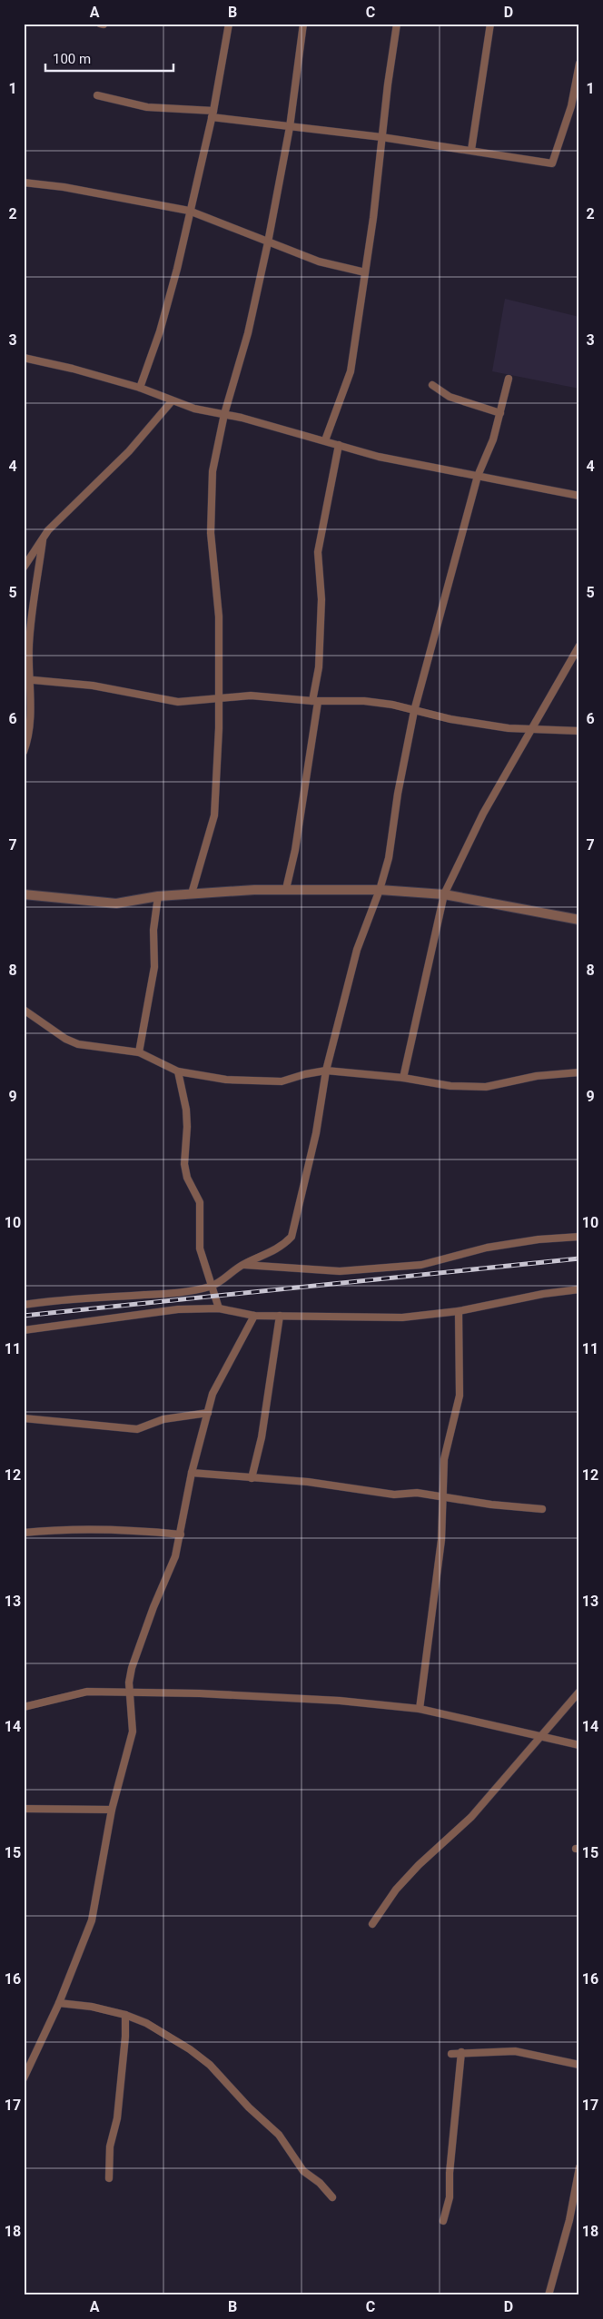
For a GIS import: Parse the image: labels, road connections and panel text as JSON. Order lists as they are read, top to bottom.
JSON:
{
  "scale_bar": "100 m",
  "grid": {
    "columns": [
      "A",
      "B",
      "C",
      "D"
    ],
    "rows": [
      "1",
      "2",
      "3",
      "4",
      "5",
      "6",
      "7",
      "8",
      "9",
      "10",
      "11",
      "12",
      "13",
      "14",
      "15",
      "16",
      "17",
      "18"
    ]
  }
}
